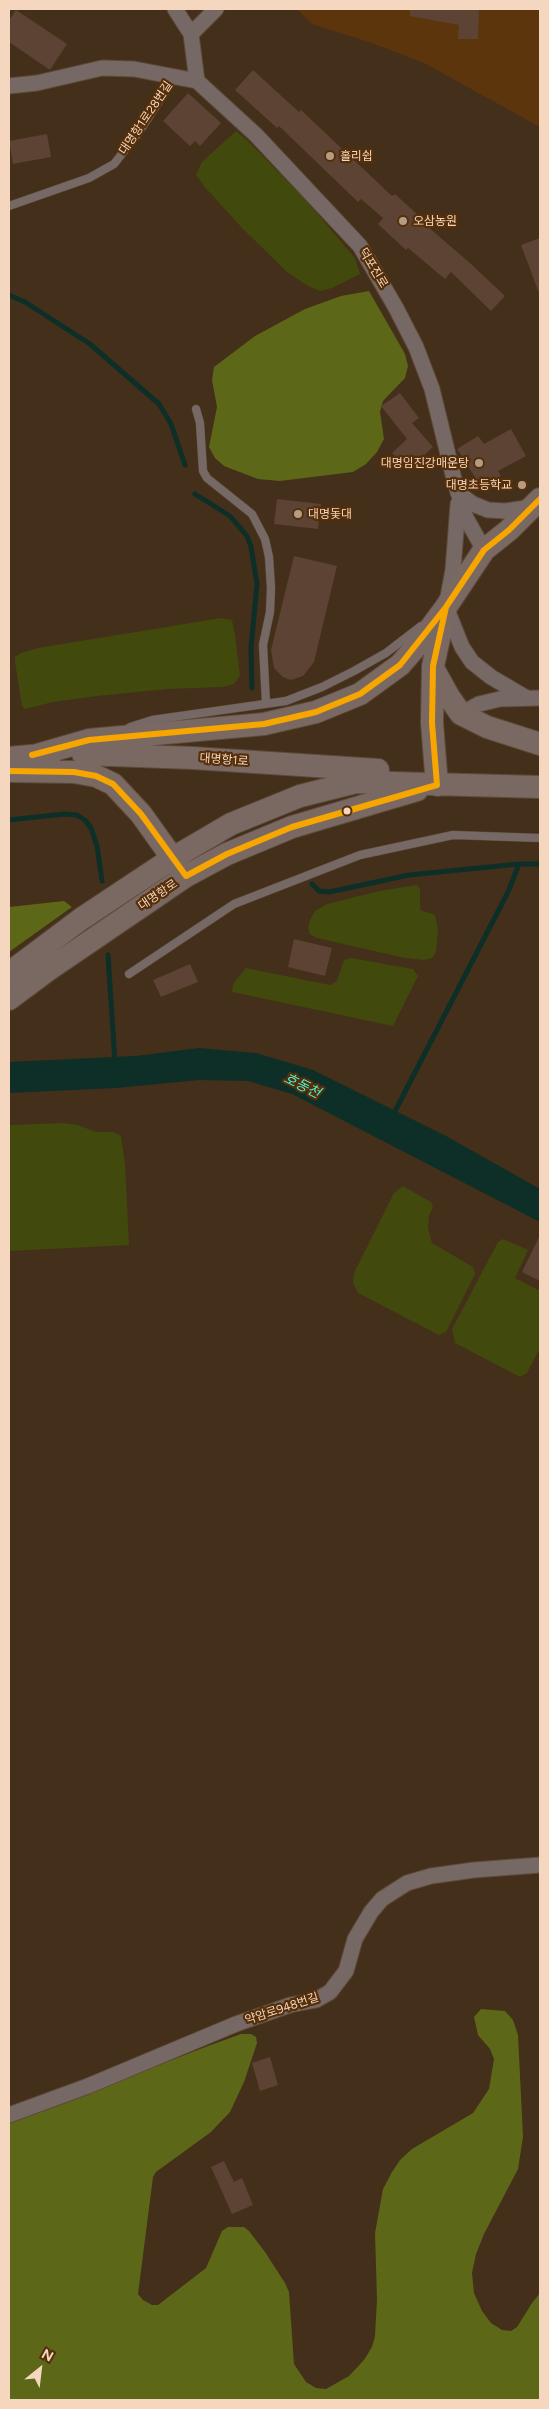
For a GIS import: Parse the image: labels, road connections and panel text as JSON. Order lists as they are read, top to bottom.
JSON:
{
  "streets": {
    "street": [
      "대명항1로28번길",
      "덕포진로",
      "대명항1로",
      "대명항로",
      "약암로948번길"
    ]
  },
  "crossings": [
    ["대명항1로28번길", "덕포진로"],
    ["대명항1로", "대명항로"]
  ],
  "water": ["호동천"],
  "places": [
    "홀리쉽",
    "오삼농원",
    "대명임진강매운탕",
    "대명초등학교",
    "대명돛대"
  ],
  "north": "top right"
}
